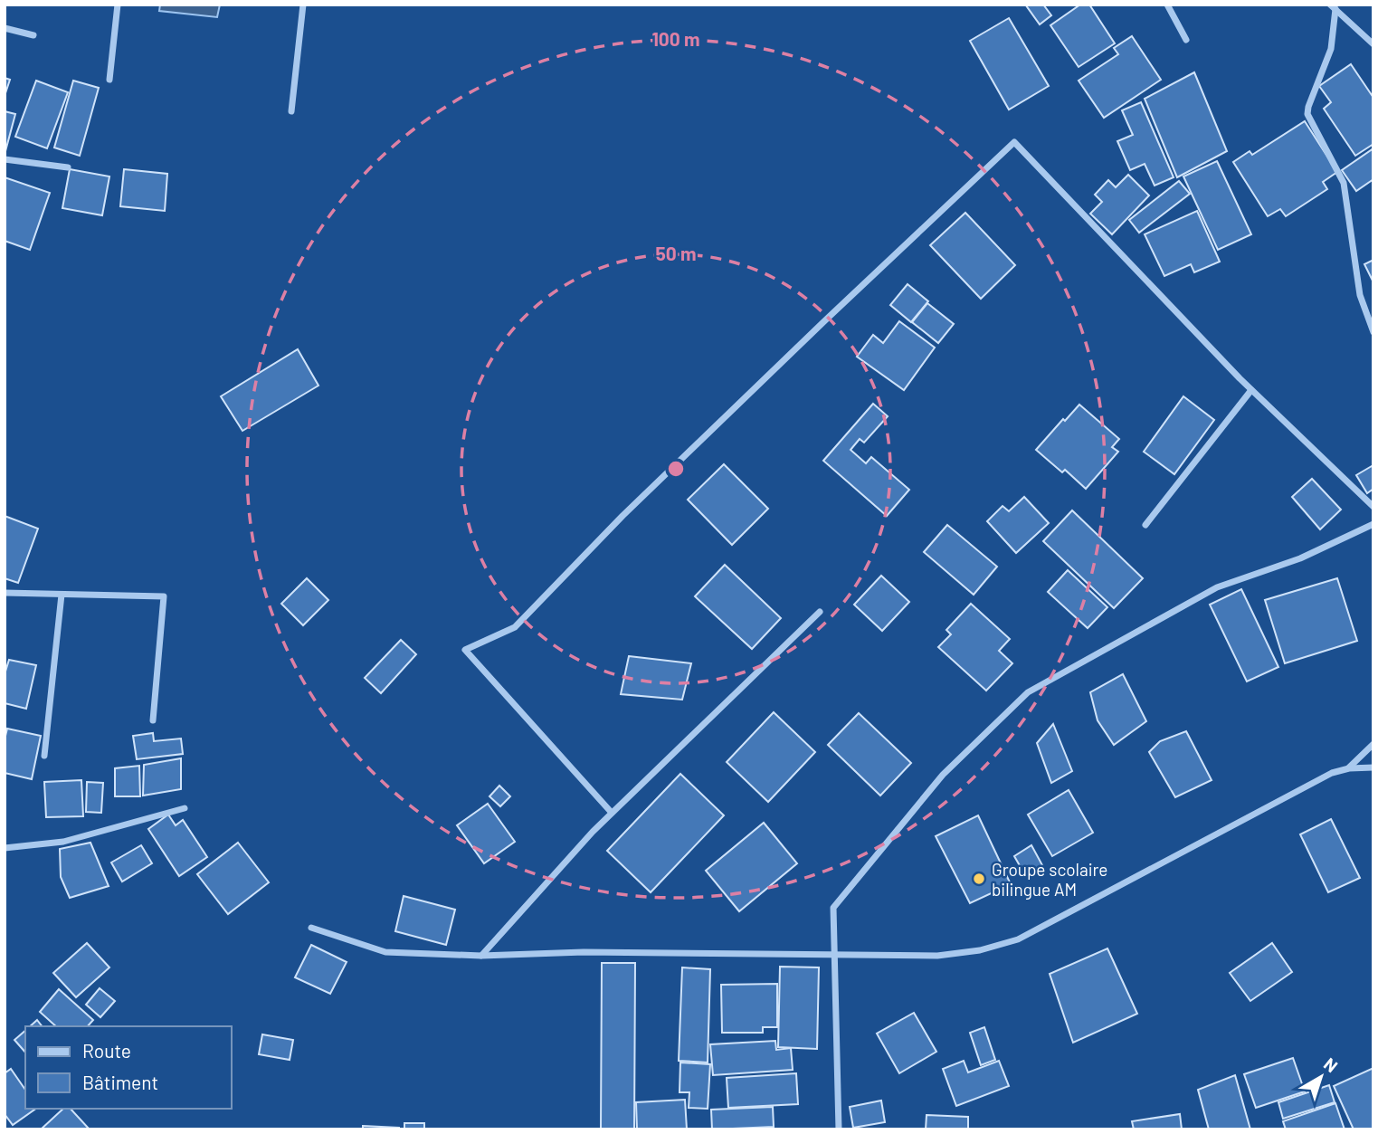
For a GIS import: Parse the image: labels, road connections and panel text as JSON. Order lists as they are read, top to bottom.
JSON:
{
  "places": ["Groupe scolaire bilingue AM"],
  "legend": ["Route", "Bâtiment"],
  "north": "top right",
  "rings": ["100 m", "50 m"]
}
